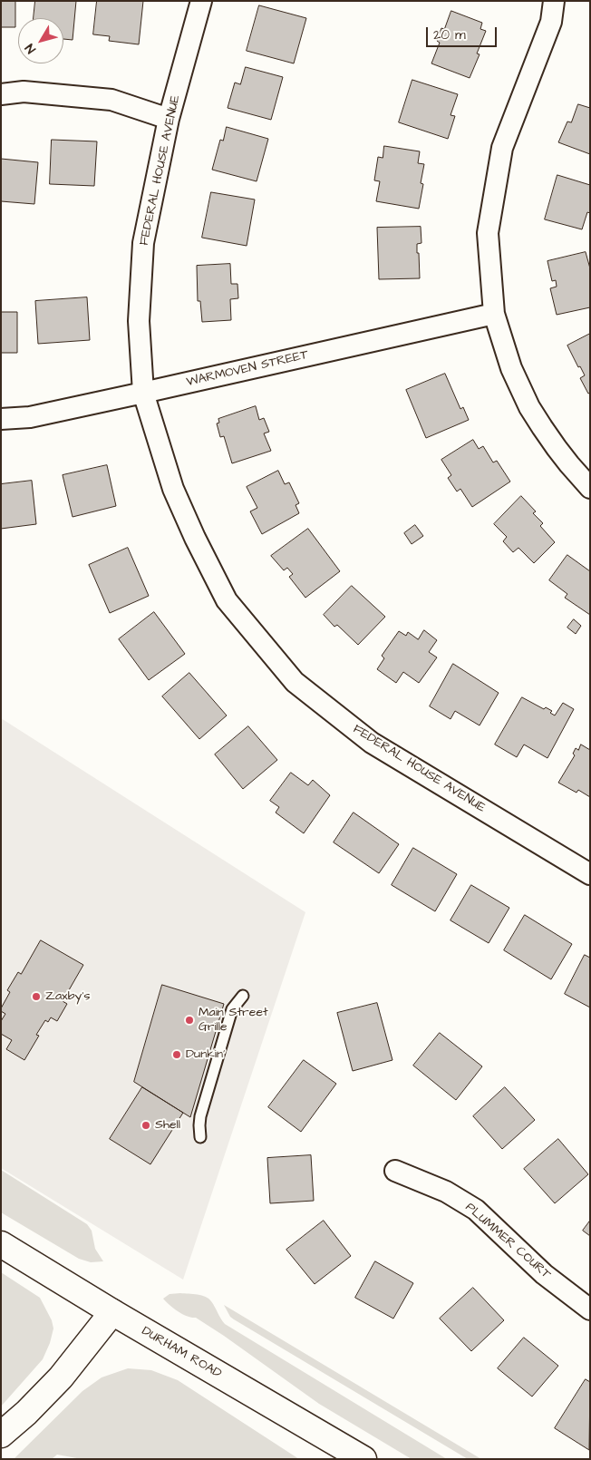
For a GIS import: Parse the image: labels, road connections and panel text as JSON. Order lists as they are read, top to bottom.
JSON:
{
  "streets": {
    "main road": ["DURHAM ROAD"],
    "street": ["FEDERAL HOUSE AVENUE", "WARMOVEN STREET", "PLUMMER COURT"]
  },
  "crossings": [
    ["FEDERAL HOUSE AVENUE", "WARMOVEN STREET"]
  ],
  "places": [
    "Zaxby's",
    "Main Street Grille",
    "Dunkin'",
    "Shell"
  ],
  "scale_bar": "20 m",
  "north": "bottom left"
}
